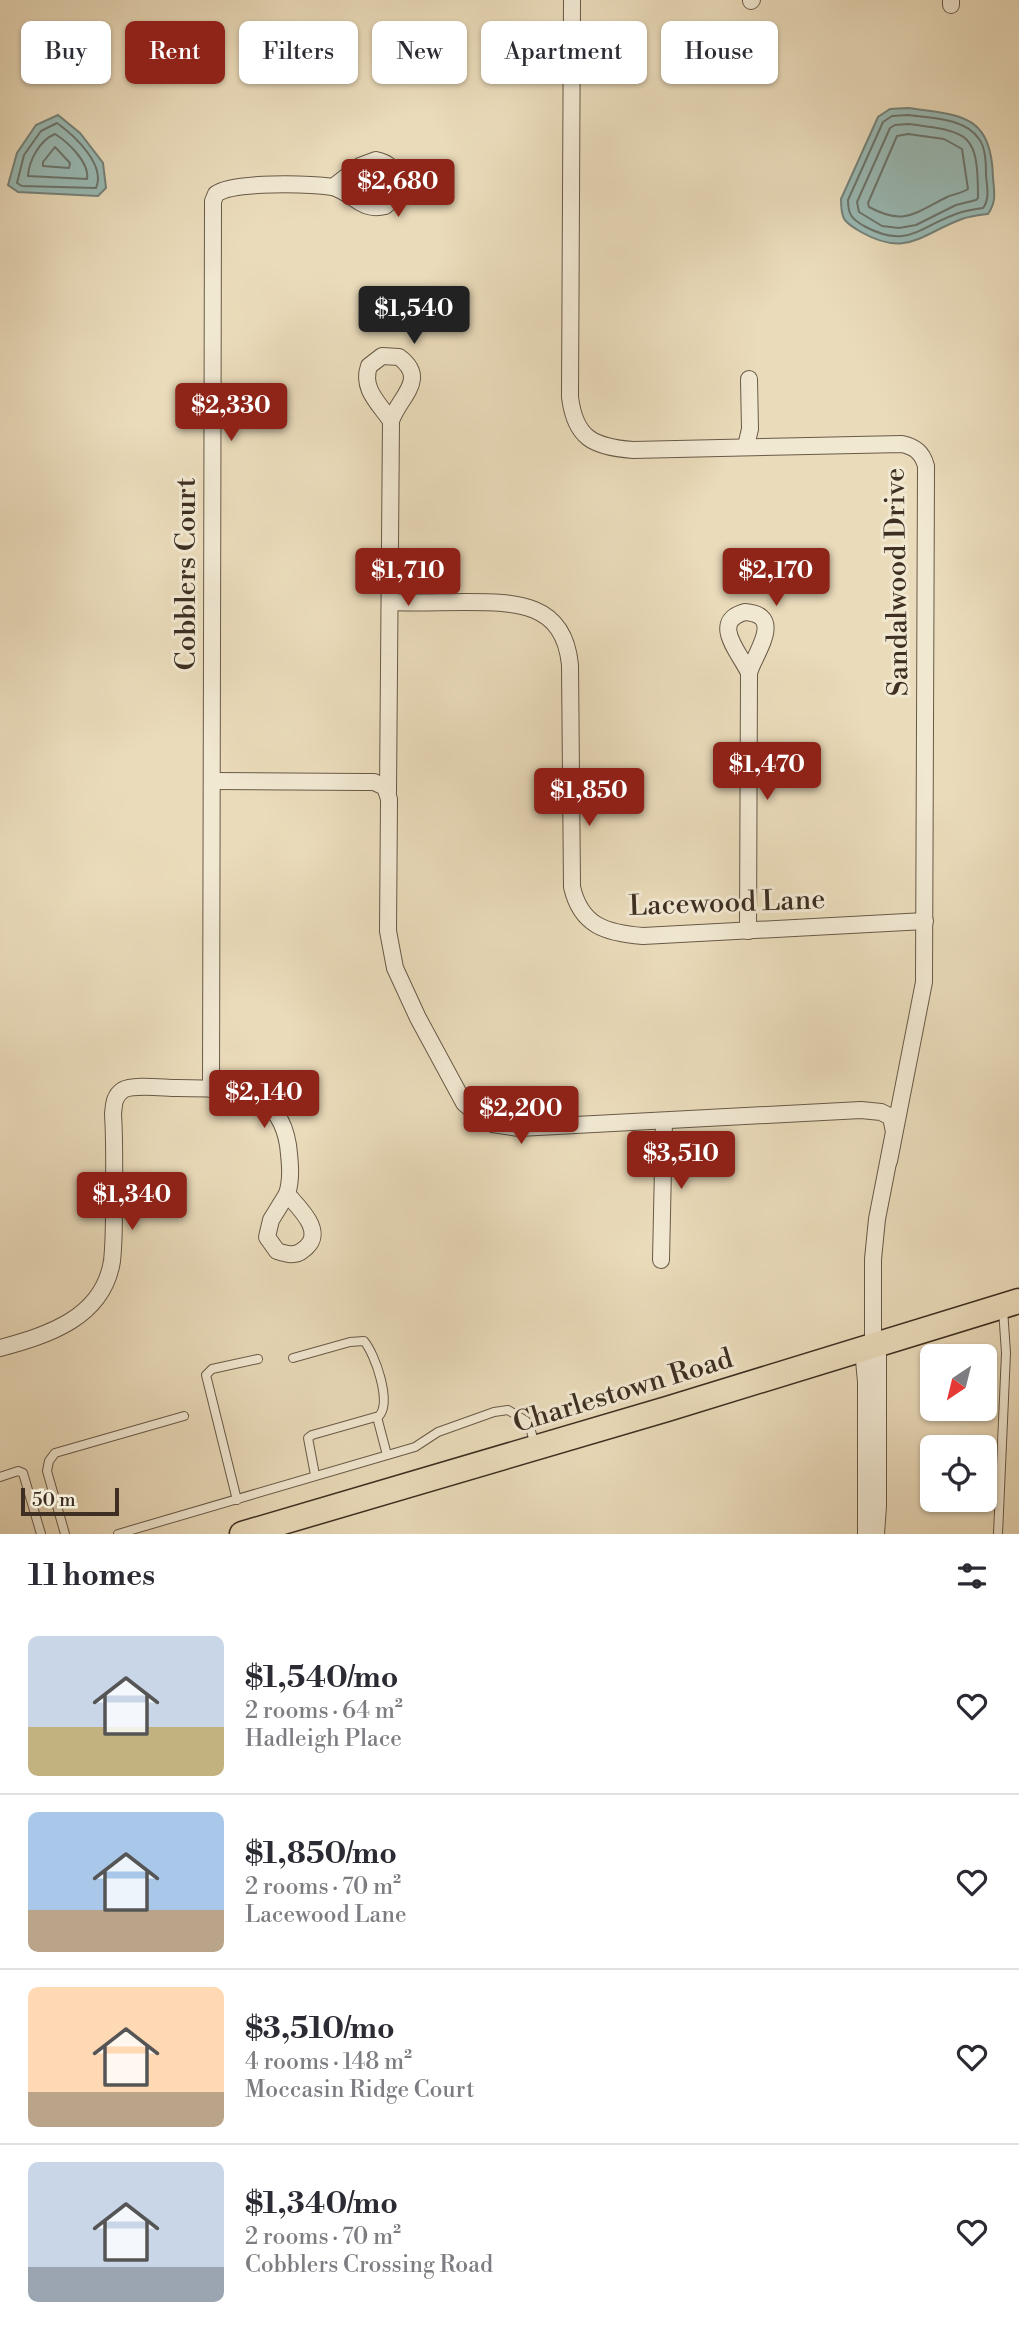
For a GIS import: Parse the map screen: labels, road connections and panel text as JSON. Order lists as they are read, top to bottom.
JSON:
{
  "streets": {
    "main road": ["Charlestown Road"],
    "street": ["Cobblers Court", "Sandalwood Drive", "Lacewood Lane"]
  },
  "crossings": [
    ["Sandalwood Drive", "Lacewood Lane"]
  ],
  "scale_bar": "50 m",
  "north": "bottom left",
  "page": {
    "chip": [
      "Buy",
      "Rent",
      "Filters",
      "New",
      "Apartment",
      "House"
    ],
    "price": [
      "$2,680",
      "$1,540",
      "$2,330",
      "$1,710",
      "$2,170",
      "$1,470",
      "$1,850",
      "$2,140",
      "$2,200",
      "$3,510",
      "$1,340"
    ],
    "scale": "50 m",
    "heading": "11 homes",
    "list": [
      {
        "name": "$1,540/mo",
        "note": "2 rooms · 64 m² · Hadleigh Place"
      },
      {
        "name": "$1,850/mo",
        "note": "2 rooms · 70 m² · Lacewood Lane"
      },
      {
        "name": "$3,510/mo",
        "note": "4 rooms · 148 m² · Moccasin Ridge Court"
      },
      {
        "name": "$1,340/mo",
        "note": "2 rooms · 70 m² · Cobblers Crossing Road"
      }
    ]
  }
}
